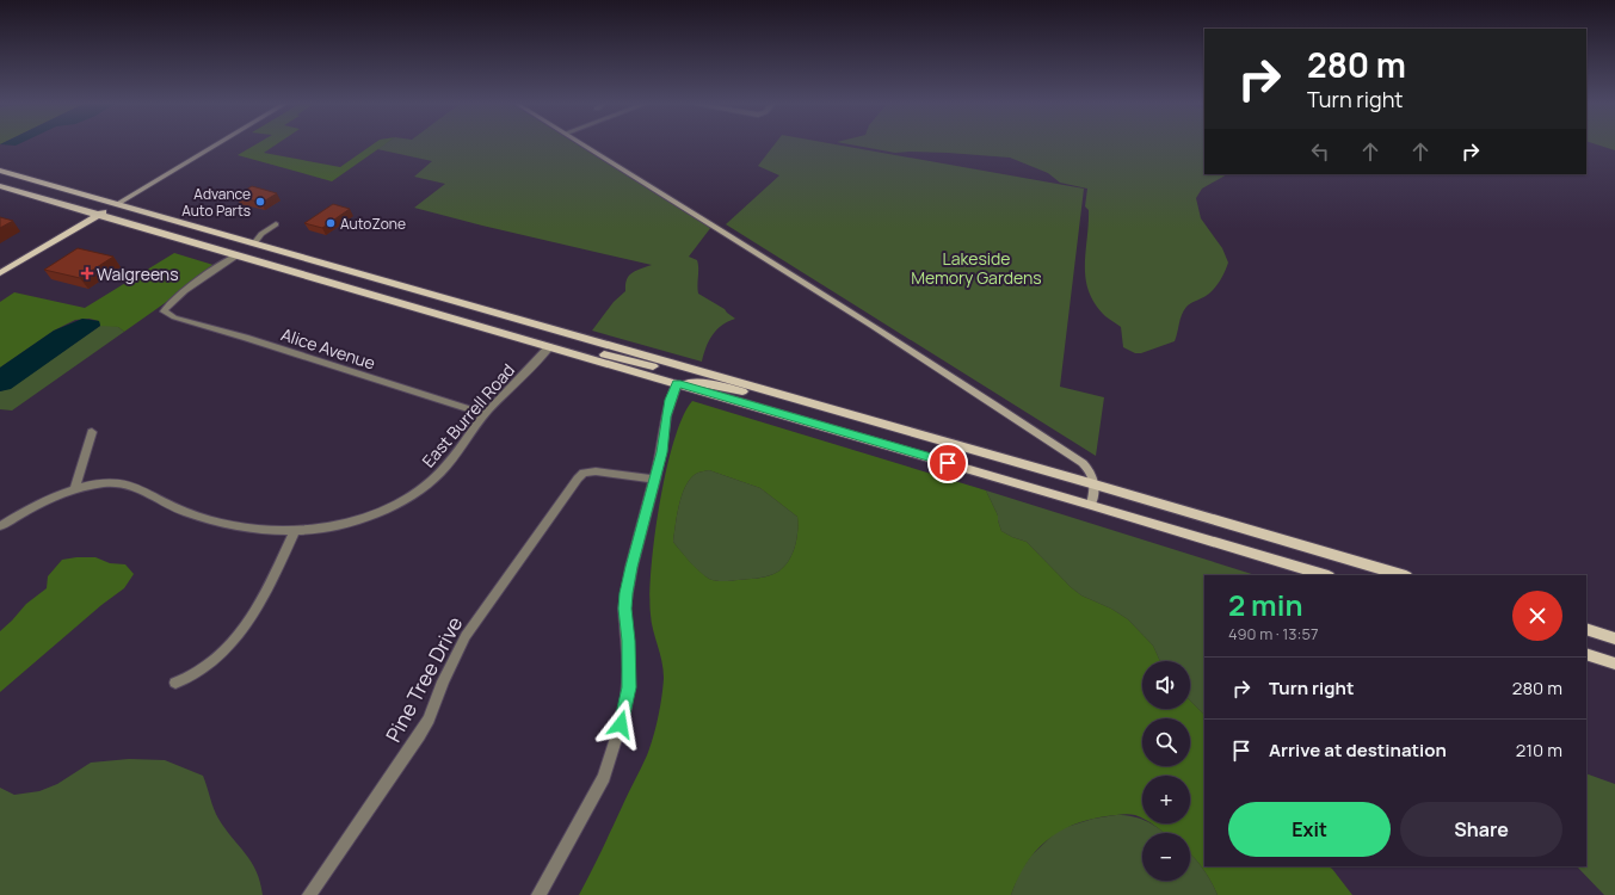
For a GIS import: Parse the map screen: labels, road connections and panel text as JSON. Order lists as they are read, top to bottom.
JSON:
{
  "streets": {
    "street": ["Alice Avenue", "East Burrell Road", "Pine Tree Drive"]
  },
  "crossings": [
    ["Alice Avenue", "East Burrell Road"]
  ],
  "parks": ["Lakeside Memory Gardens"],
  "places": {
    "other": ["Advance Auto Parts", "AutoZone"],
    "health": ["Walgreens"]
  },
  "page": {
    "turn": ["280 m", "Turn right"],
    "heading": ["2 min", "490 m · 13:57"],
    "list": [
      {
        "name": "Turn right",
        "value": "280 m"
      },
      {
        "name": "Arrive at destination",
        "value": "210 m"
      }
    ],
    "map_buttons": ["+", "−"],
    "buttons": ["Exit", "Share"]
  }
}
